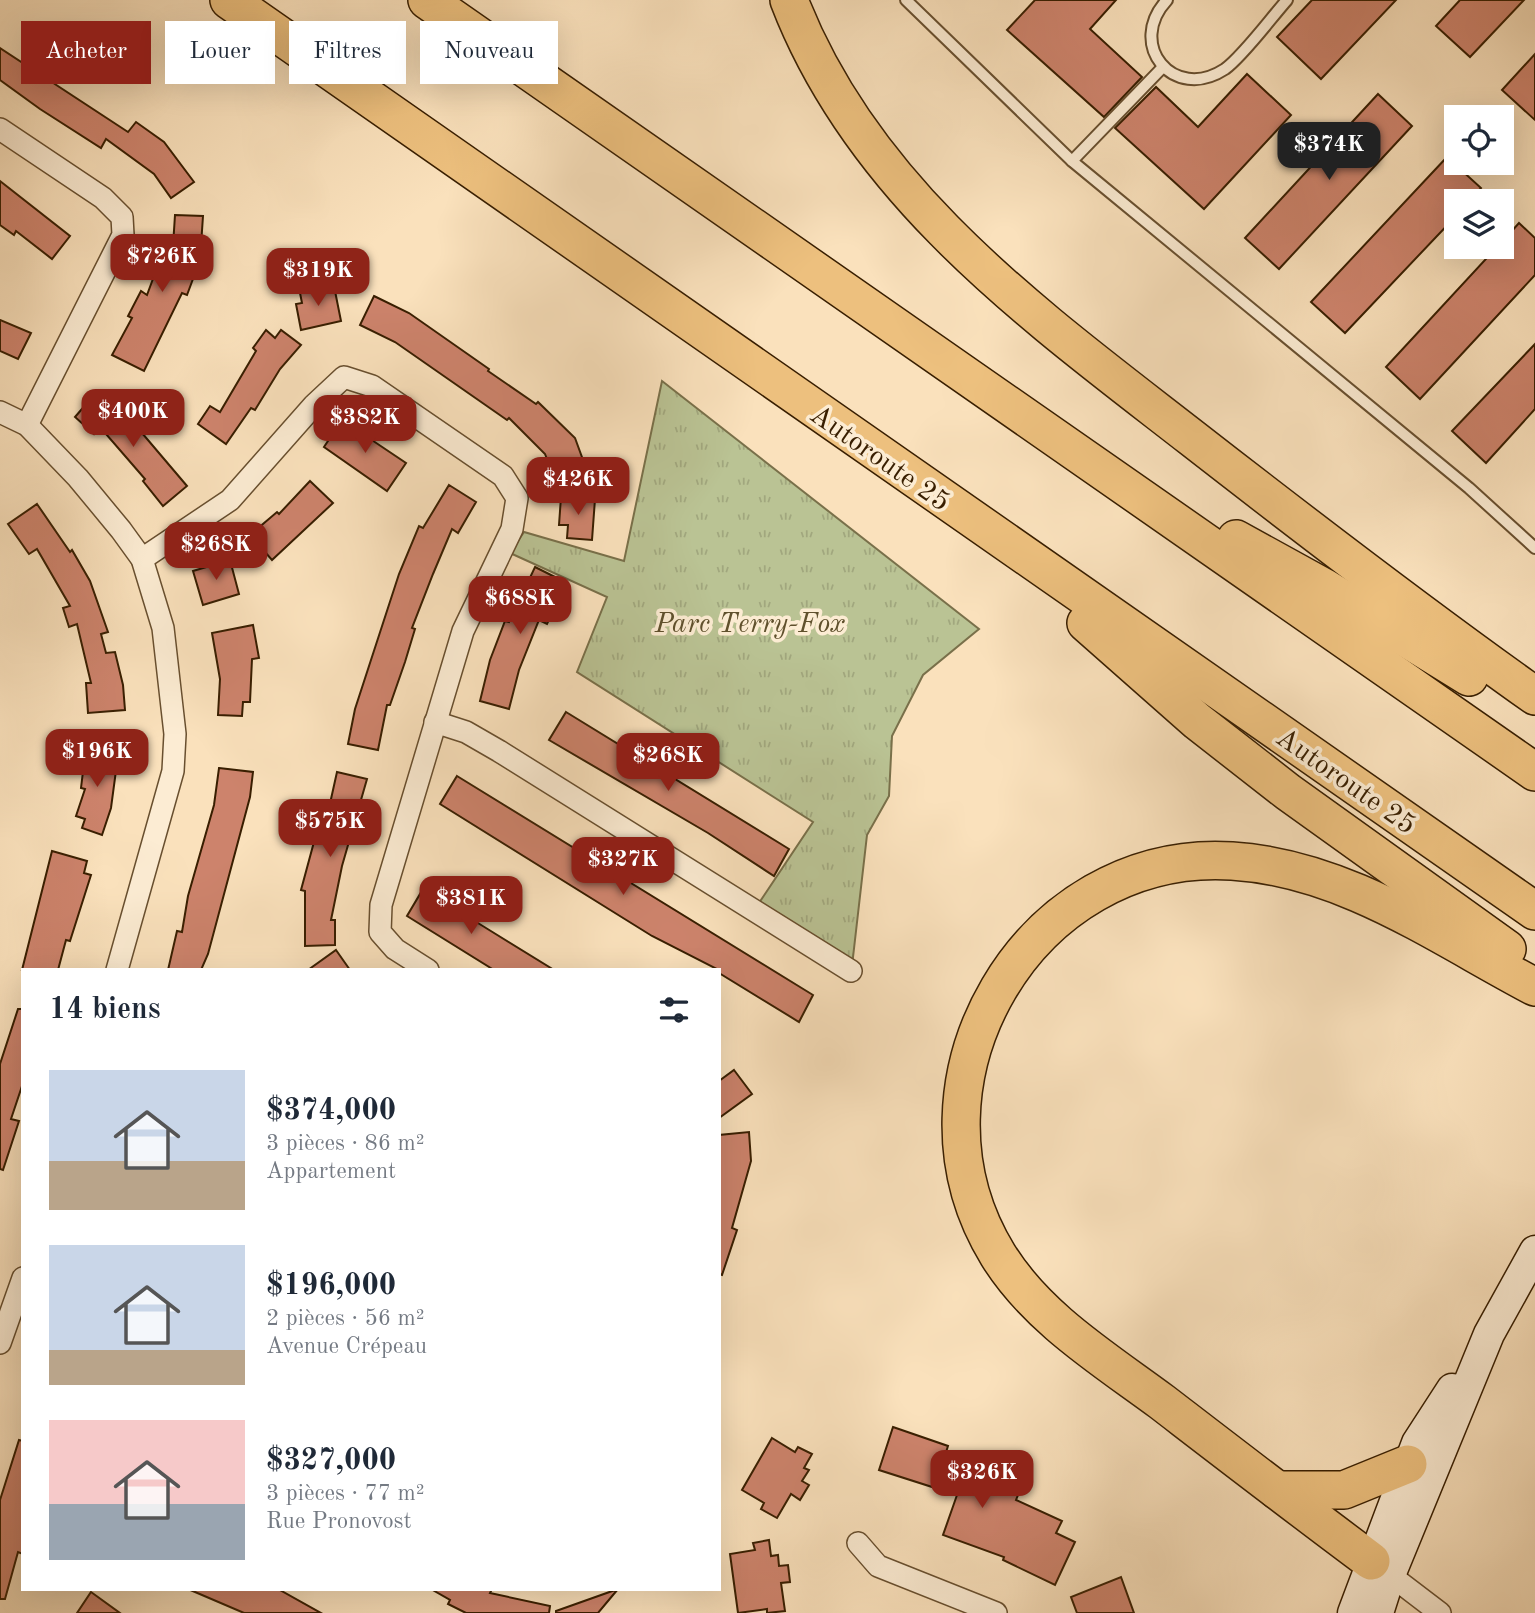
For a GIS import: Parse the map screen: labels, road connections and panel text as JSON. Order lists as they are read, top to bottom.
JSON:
{
  "streets": {
    "highway": ["Autoroute 25"]
  },
  "parks": ["Parc Terry-Fox"],
  "page": {
    "chip": [
      "Acheter",
      "Louer",
      "Filtres",
      "Nouveau"
    ],
    "price": [
      "$374K",
      "$726K",
      "$319K",
      "$400K",
      "$382K",
      "$426K",
      "$268K",
      "$688K",
      "$196K",
      "$268K",
      "$575K",
      "$327K",
      "$381K",
      "$326K"
    ],
    "heading": "14 biens",
    "list": [
      {
        "name": "$374,000",
        "note": "3 pièces · 86 m² · Appartement"
      },
      {
        "name": "$196,000",
        "note": "2 pièces · 56 m² · Avenue Crépeau"
      },
      {
        "name": "$327,000",
        "note": "3 pièces · 77 m² · Rue Pronovost"
      }
    ]
  }
}
